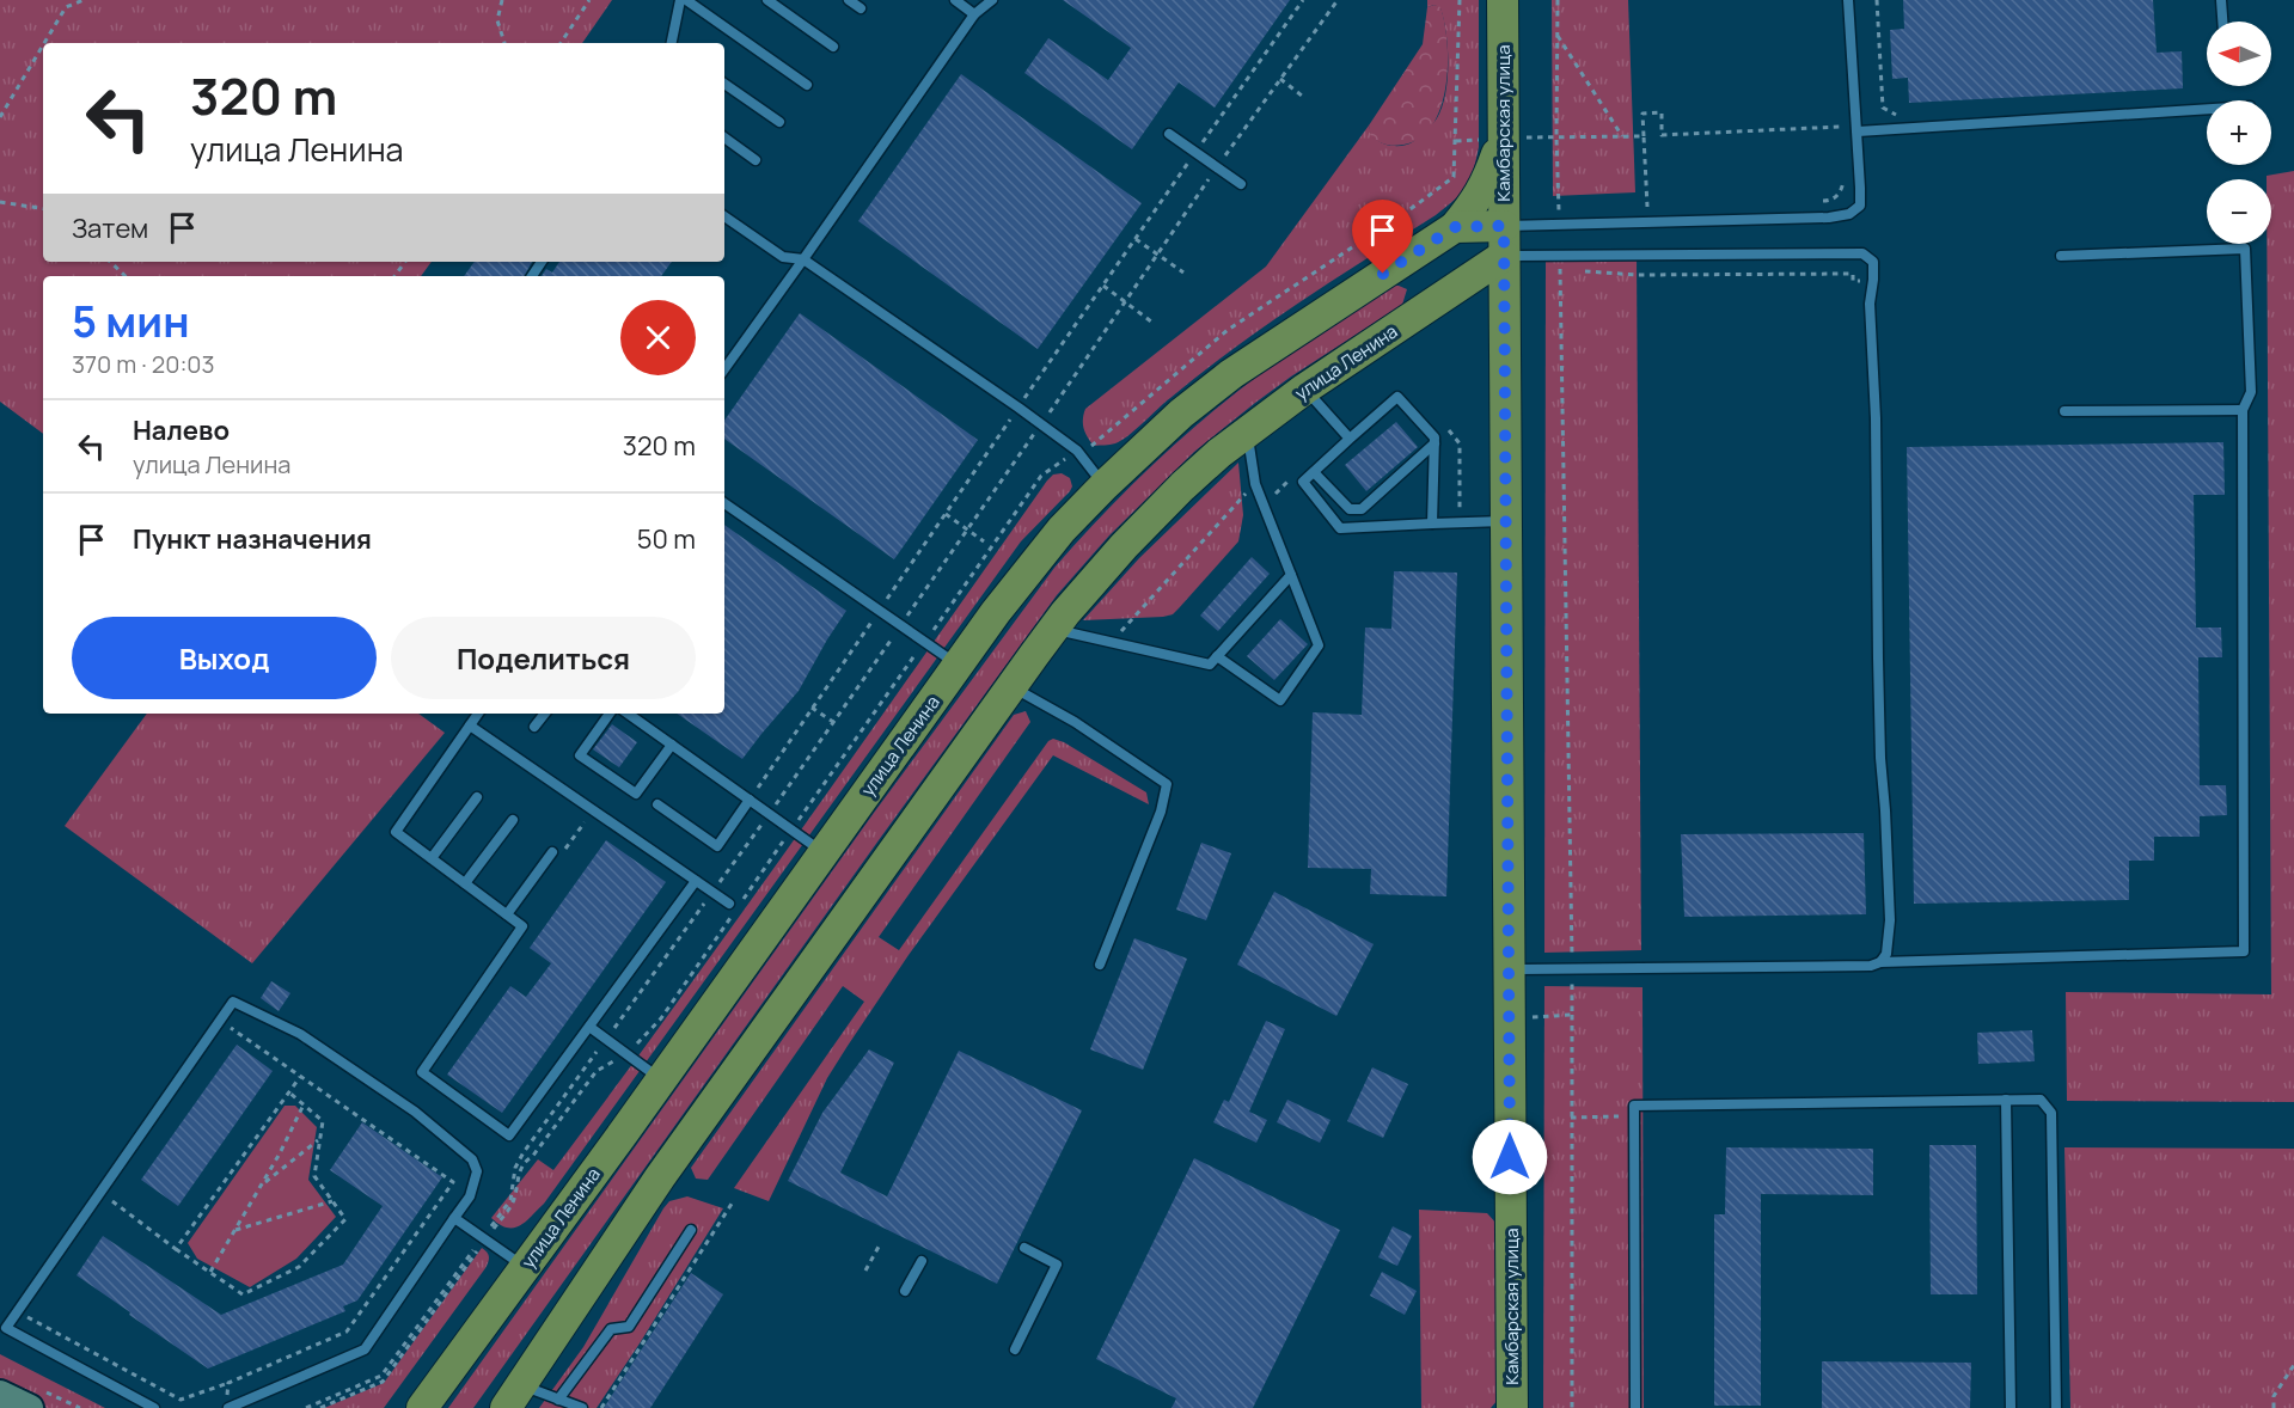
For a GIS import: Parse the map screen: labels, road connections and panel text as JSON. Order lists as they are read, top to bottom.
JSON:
{
  "streets": {
    "main road": ["Камбарская улица", "улица Ленина"]
  },
  "crossings": [
    ["Камбарская улица", "улица Ленина"]
  ],
  "north": "left",
  "page": {
    "map_buttons": ["+", "−"],
    "turn": ["320 m", "улица Ленина"],
    "then": "Затем",
    "heading": ["5 мин", "370 m · 20:03"],
    "list": [
      {
        "name": "Налево",
        "note": "улица Ленина",
        "value": "320 m"
      },
      {
        "name": "Пункт назначения",
        "value": "50 m"
      }
    ],
    "buttons": ["Выход", "Поделиться"]
  }
}
